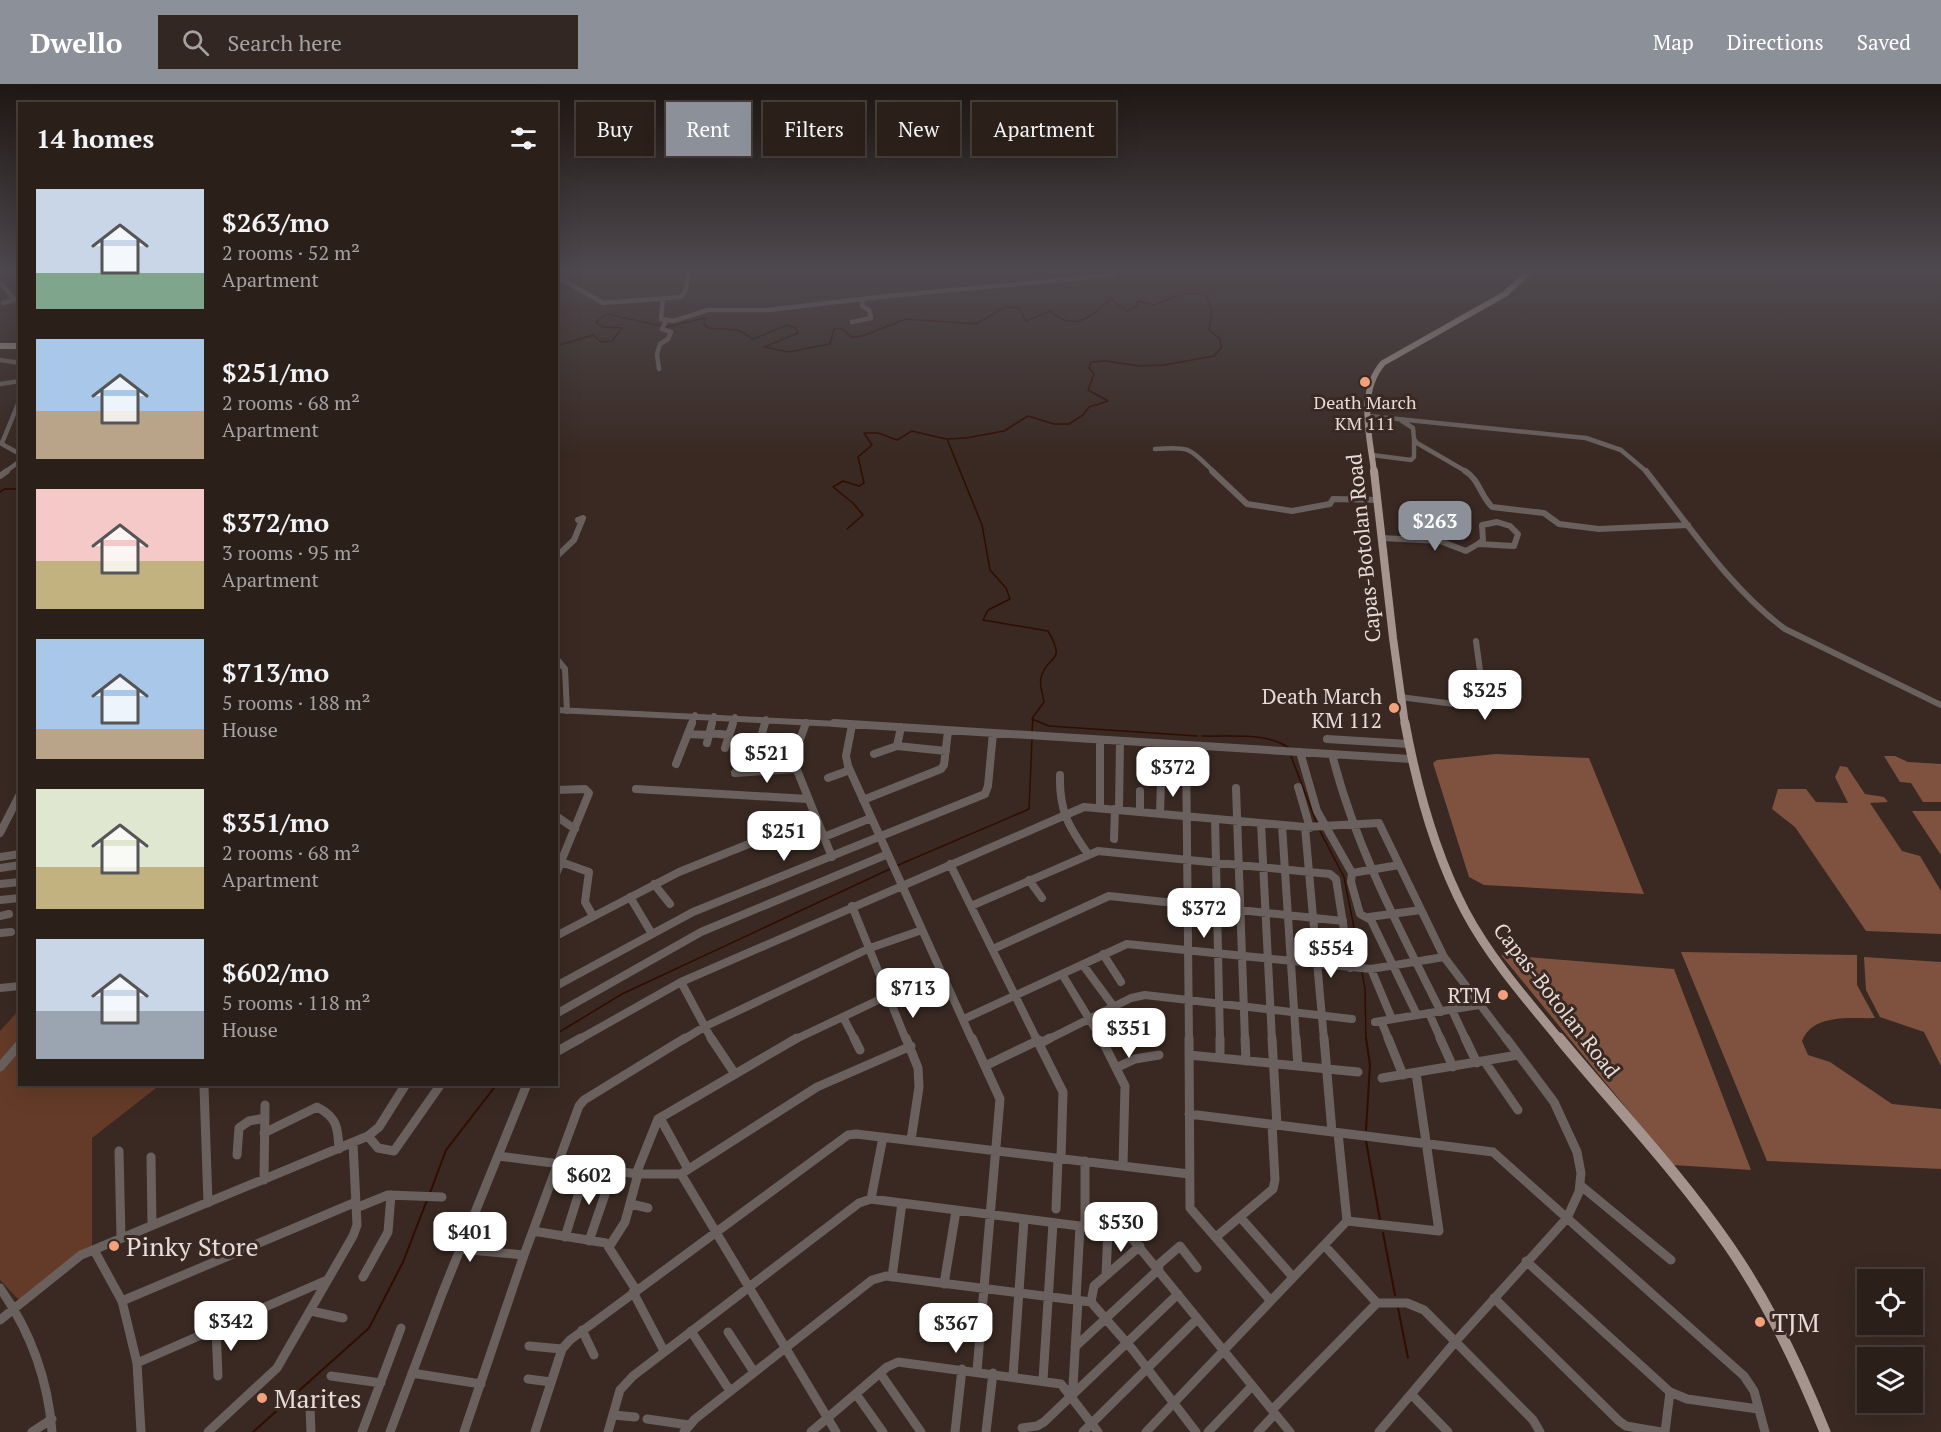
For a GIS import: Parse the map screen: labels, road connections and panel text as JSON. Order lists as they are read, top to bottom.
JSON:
{
  "streets": {
    "main road": ["Capas-Botolan Road"]
  },
  "places": [
    "Death March KM 111",
    "Death March KM 112",
    "RTM",
    "Pinky Store",
    "TJM",
    "Marites"
  ],
  "page": {
    "header": "Dwello",
    "search": "Search here",
    "nav": ["Map", "Directions", "Saved"],
    "chip": [
      "Buy",
      "Rent",
      "Filters",
      "New",
      "Apartment"
    ],
    "heading": "14 homes",
    "list": [
      {
        "name": "$263/mo",
        "note": "2 rooms · 52 m² · Apartment"
      },
      {
        "name": "$251/mo",
        "note": "2 rooms · 68 m² · Apartment"
      },
      {
        "name": "$372/mo",
        "note": "3 rooms · 95 m² · Apartment"
      },
      {
        "name": "$713/mo",
        "note": "5 rooms · 188 m² · House"
      },
      {
        "name": "$351/mo",
        "note": "2 rooms · 68 m² · Apartment"
      },
      {
        "name": "$602/mo",
        "note": "5 rooms · 118 m² · House"
      }
    ],
    "price": [
      "$263",
      "$325",
      "$521",
      "$372",
      "$251",
      "$372",
      "$554",
      "$713",
      "$351",
      "$602",
      "$530",
      "$401",
      "$342",
      "$367"
    ]
  }
}
